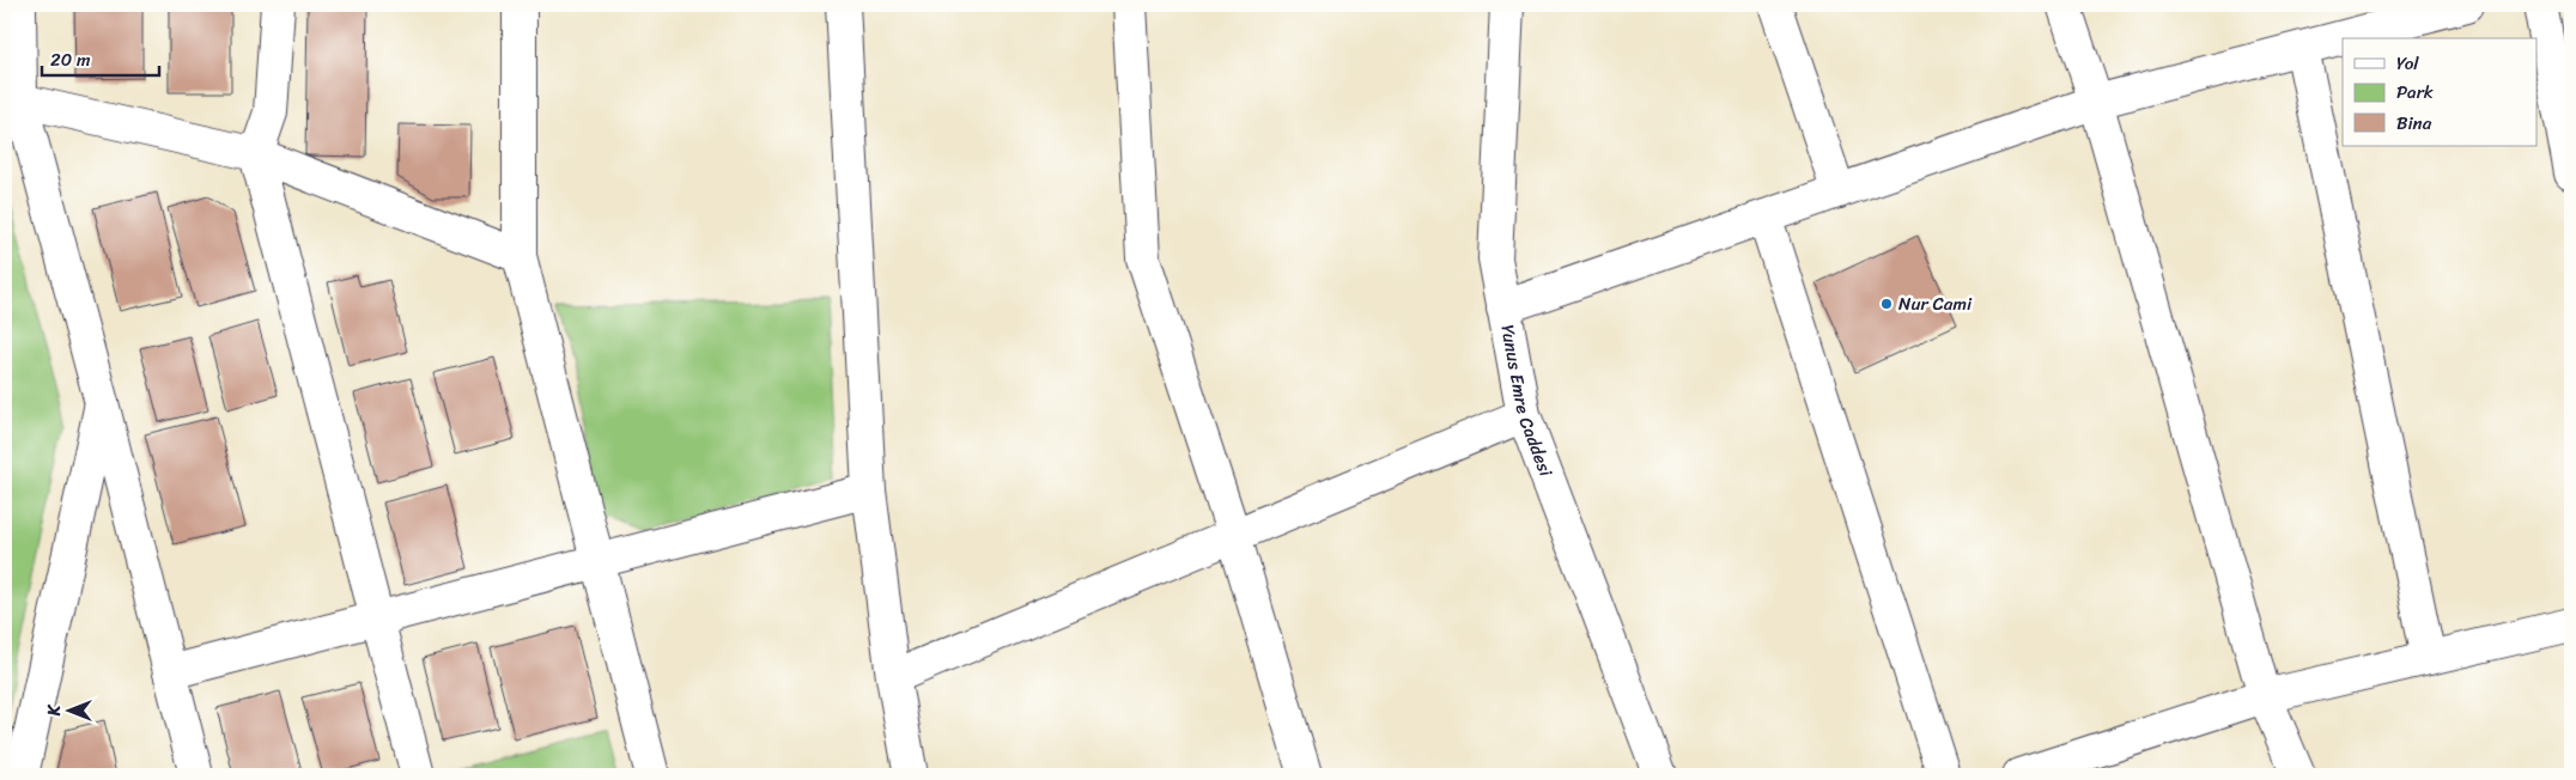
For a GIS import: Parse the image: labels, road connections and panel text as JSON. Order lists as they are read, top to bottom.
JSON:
{
  "streets": {
    "street": ["Yunus Emre Caddesi"]
  },
  "places": ["Nur Cami"],
  "legend": ["Yol", "Park", "Bina"],
  "scale_bar": "20 m",
  "north": "left"
}
